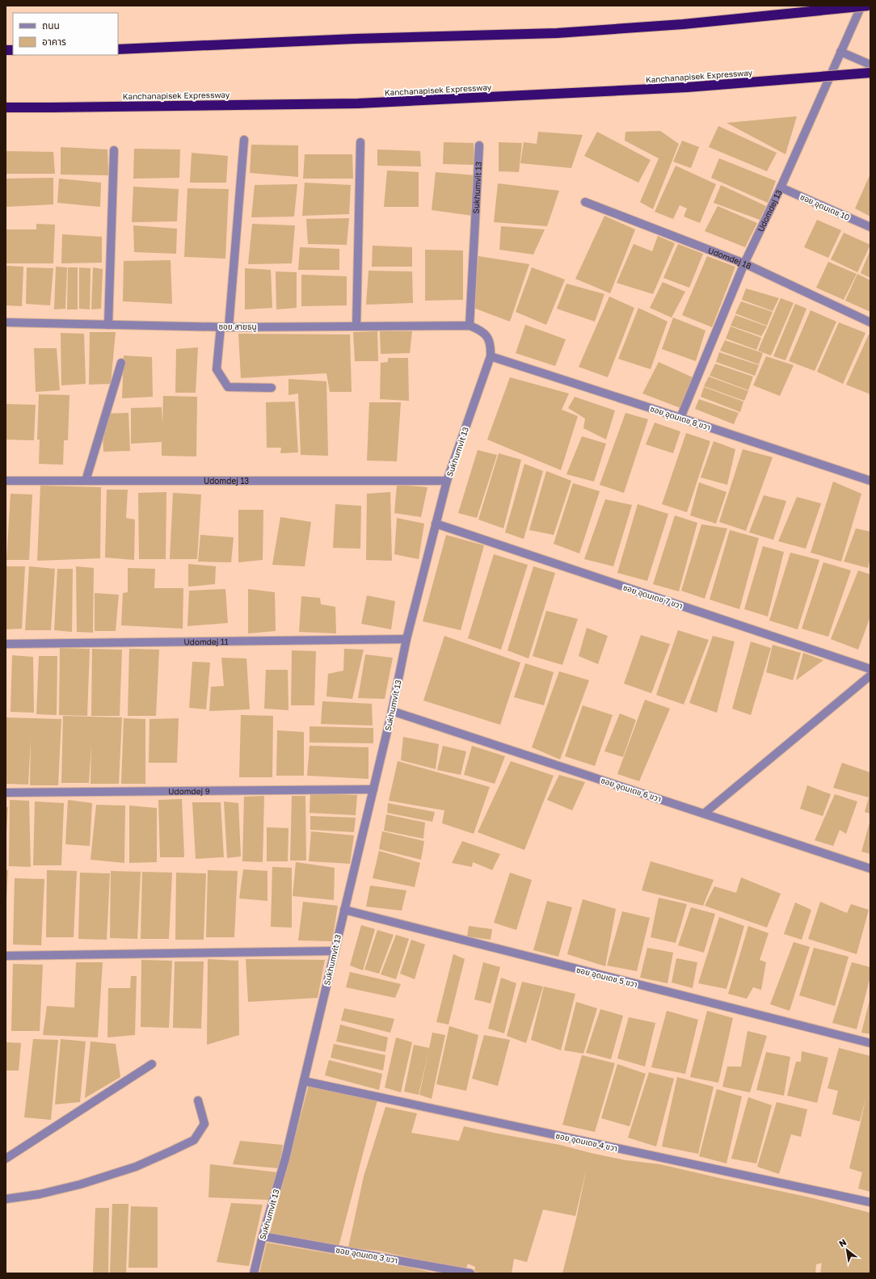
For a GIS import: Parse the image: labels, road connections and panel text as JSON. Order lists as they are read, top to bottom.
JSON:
{
  "streets": {
    "highway": ["Kanchanapisek Expressway"],
    "street": [
      "Sukhumvit 13",
      "ซอย อุดมเดช 10",
      "Udomdej 13",
      "Udomdej 18",
      "ซอย สายธนู",
      "ซอย อุดมเดช 8 ขวา",
      "ซอย อุดมเดช 7 ขวา",
      "Udomdej 11",
      "ซอย อุดมเดช 6 ขวา",
      "Udomdej 9",
      "ซอย อุดมเดช 5 ขวา",
      "ซอย อุดมเดช 4 ขวา",
      "ซอย อุดมเดช 3 ขวา"
    ]
  },
  "crossings": [
    ["Sukhumvit 13", "Udomdej 13"],
    ["Sukhumvit 13", "ซอย สายธนู"],
    ["Sukhumvit 13", "ซอย อุดมเดช 8 ขวา"],
    ["Sukhumvit 13", "ซอย อุดมเดช 7 ขวา"],
    ["Sukhumvit 13", "Udomdej 11"],
    ["Sukhumvit 13", "ซอย อุดมเดช 6 ขวา"],
    ["Sukhumvit 13", "Udomdej 9"],
    ["Sukhumvit 13", "ซอย อุดมเดช 5 ขวา"],
    ["Sukhumvit 13", "ซอย อุดมเดช 4 ขวา"],
    ["Sukhumvit 13", "ซอย อุดมเดช 3 ขวา"],
    ["ซอย อุดมเดช 10", "Udomdej 13"],
    ["Udomdej 13", "Udomdej 18"],
    ["Udomdej 13", "ซอย อุดมเดช 8 ขวา"]
  ],
  "legend": ["ถนน", "อาคาร"],
  "north": "top left"
}
